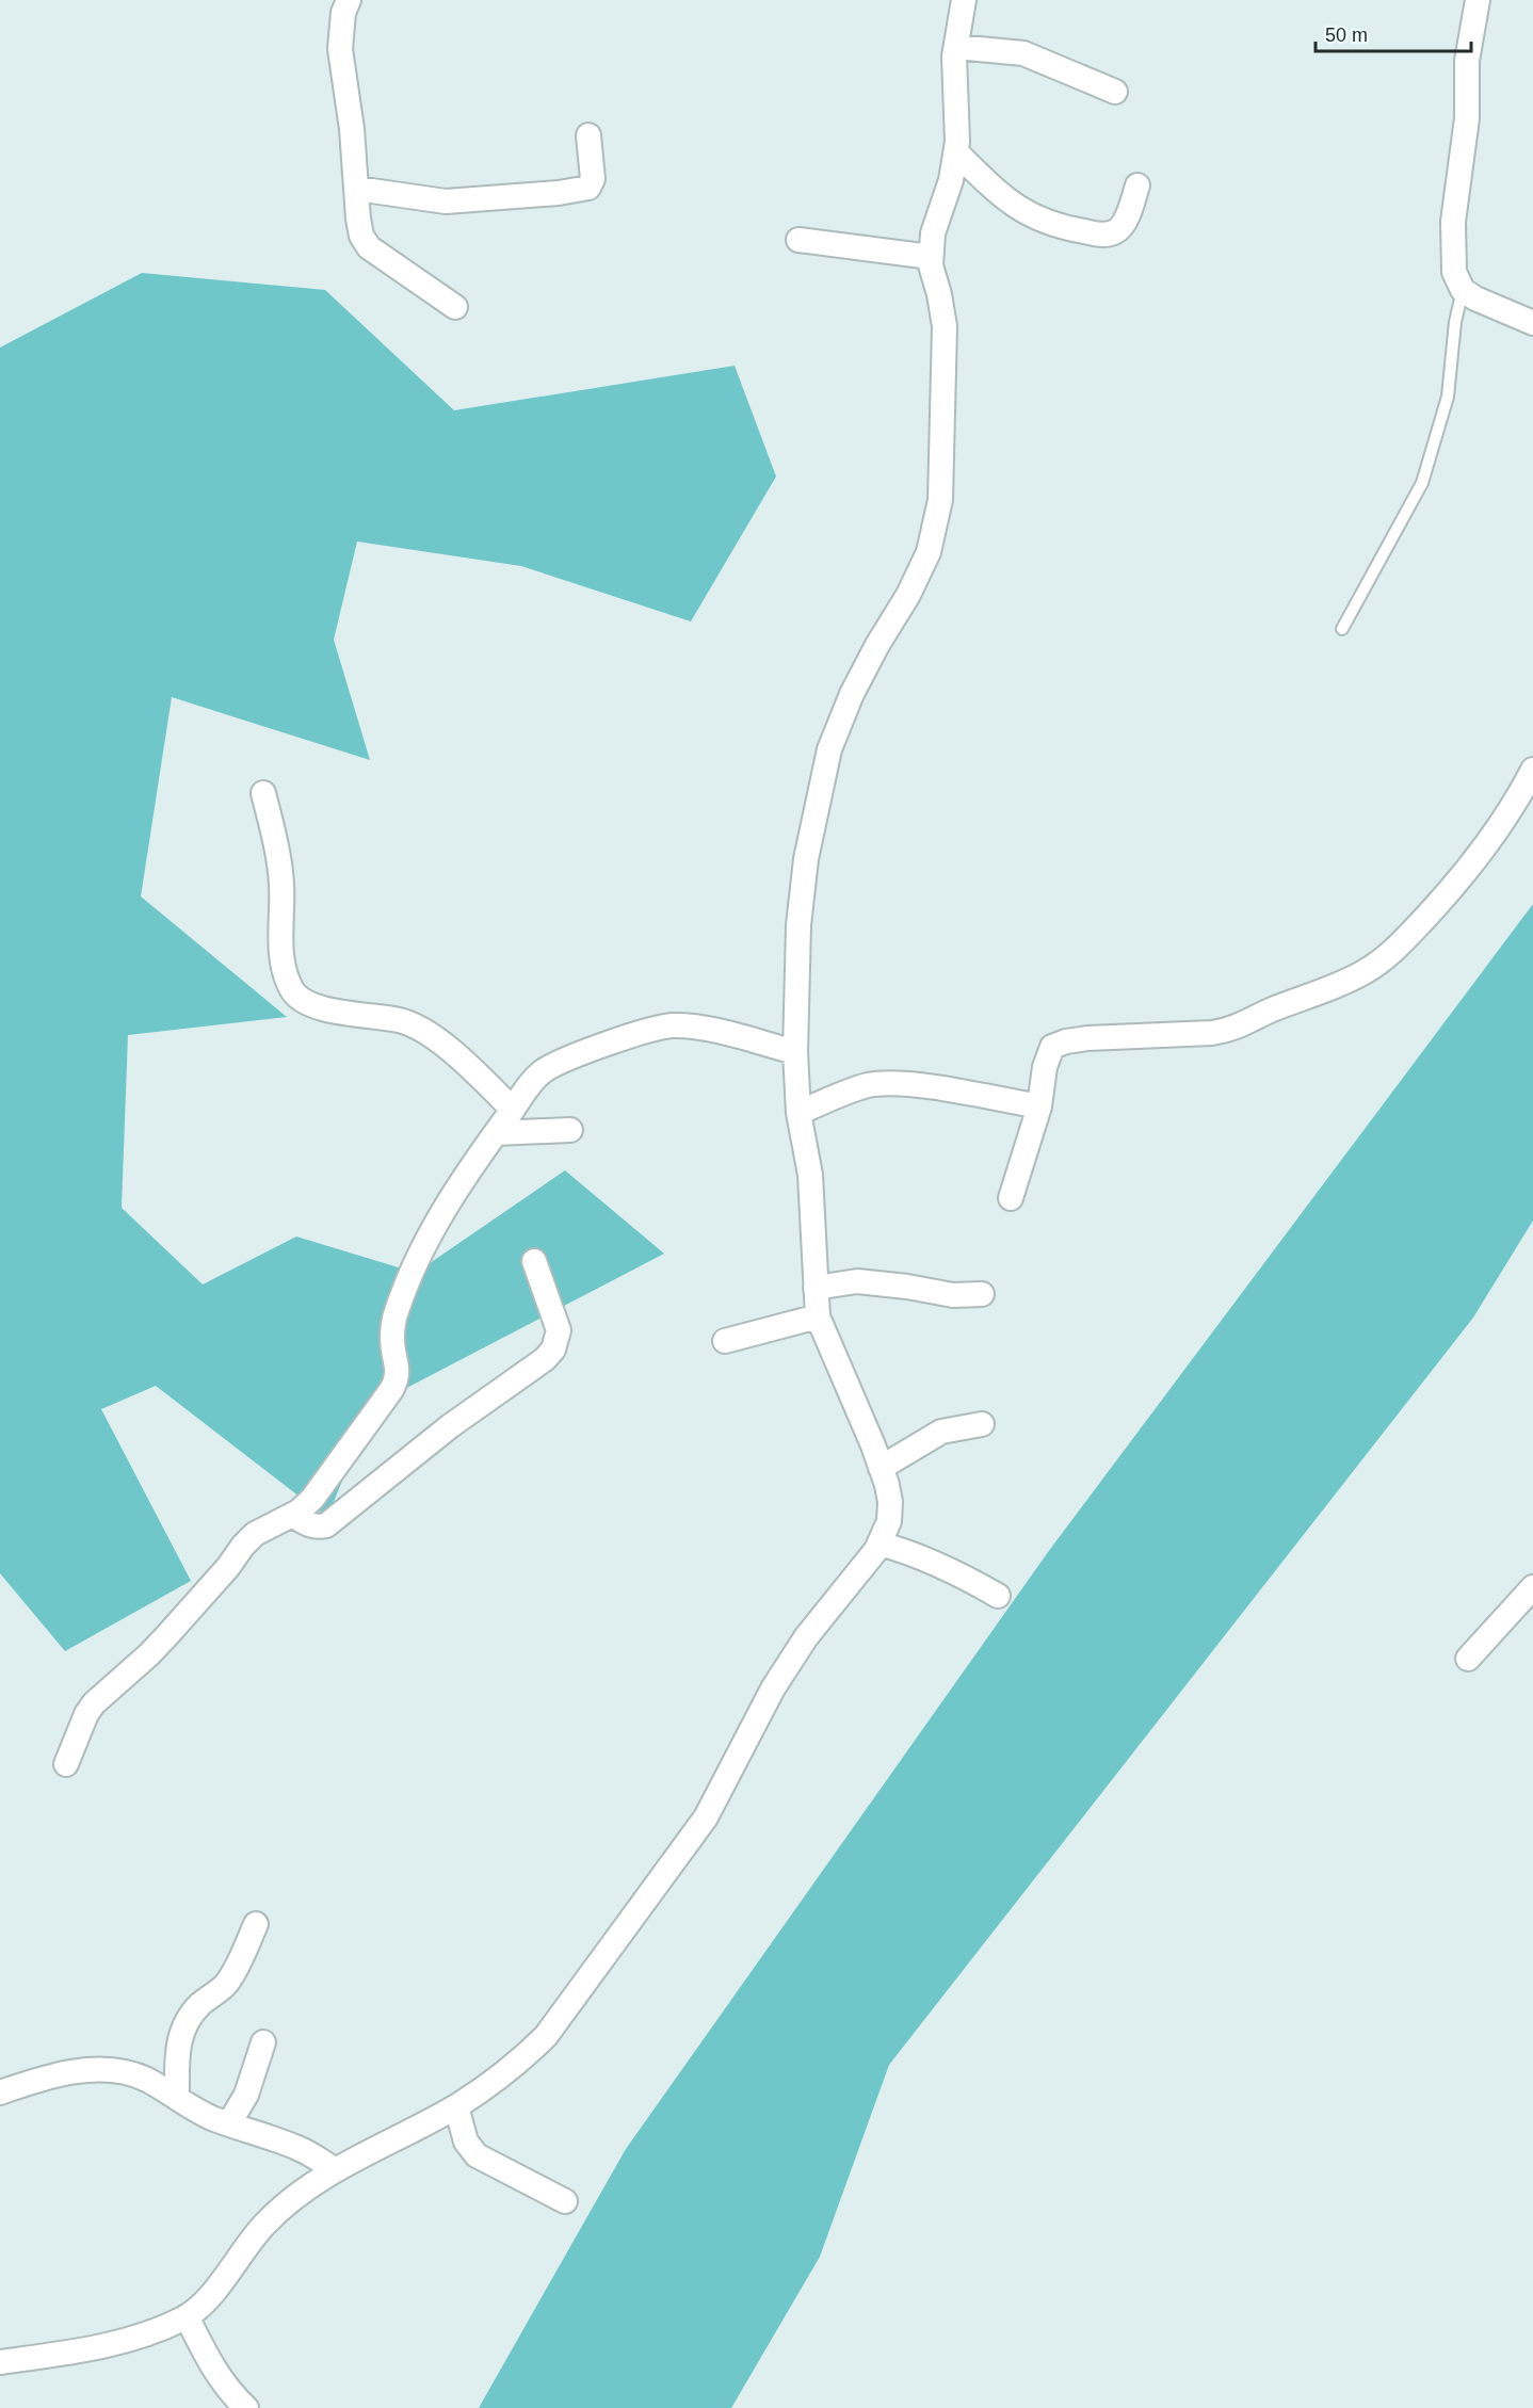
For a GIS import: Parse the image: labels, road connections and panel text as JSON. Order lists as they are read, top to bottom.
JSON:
{
  "scale_bar": "50 m"
}
